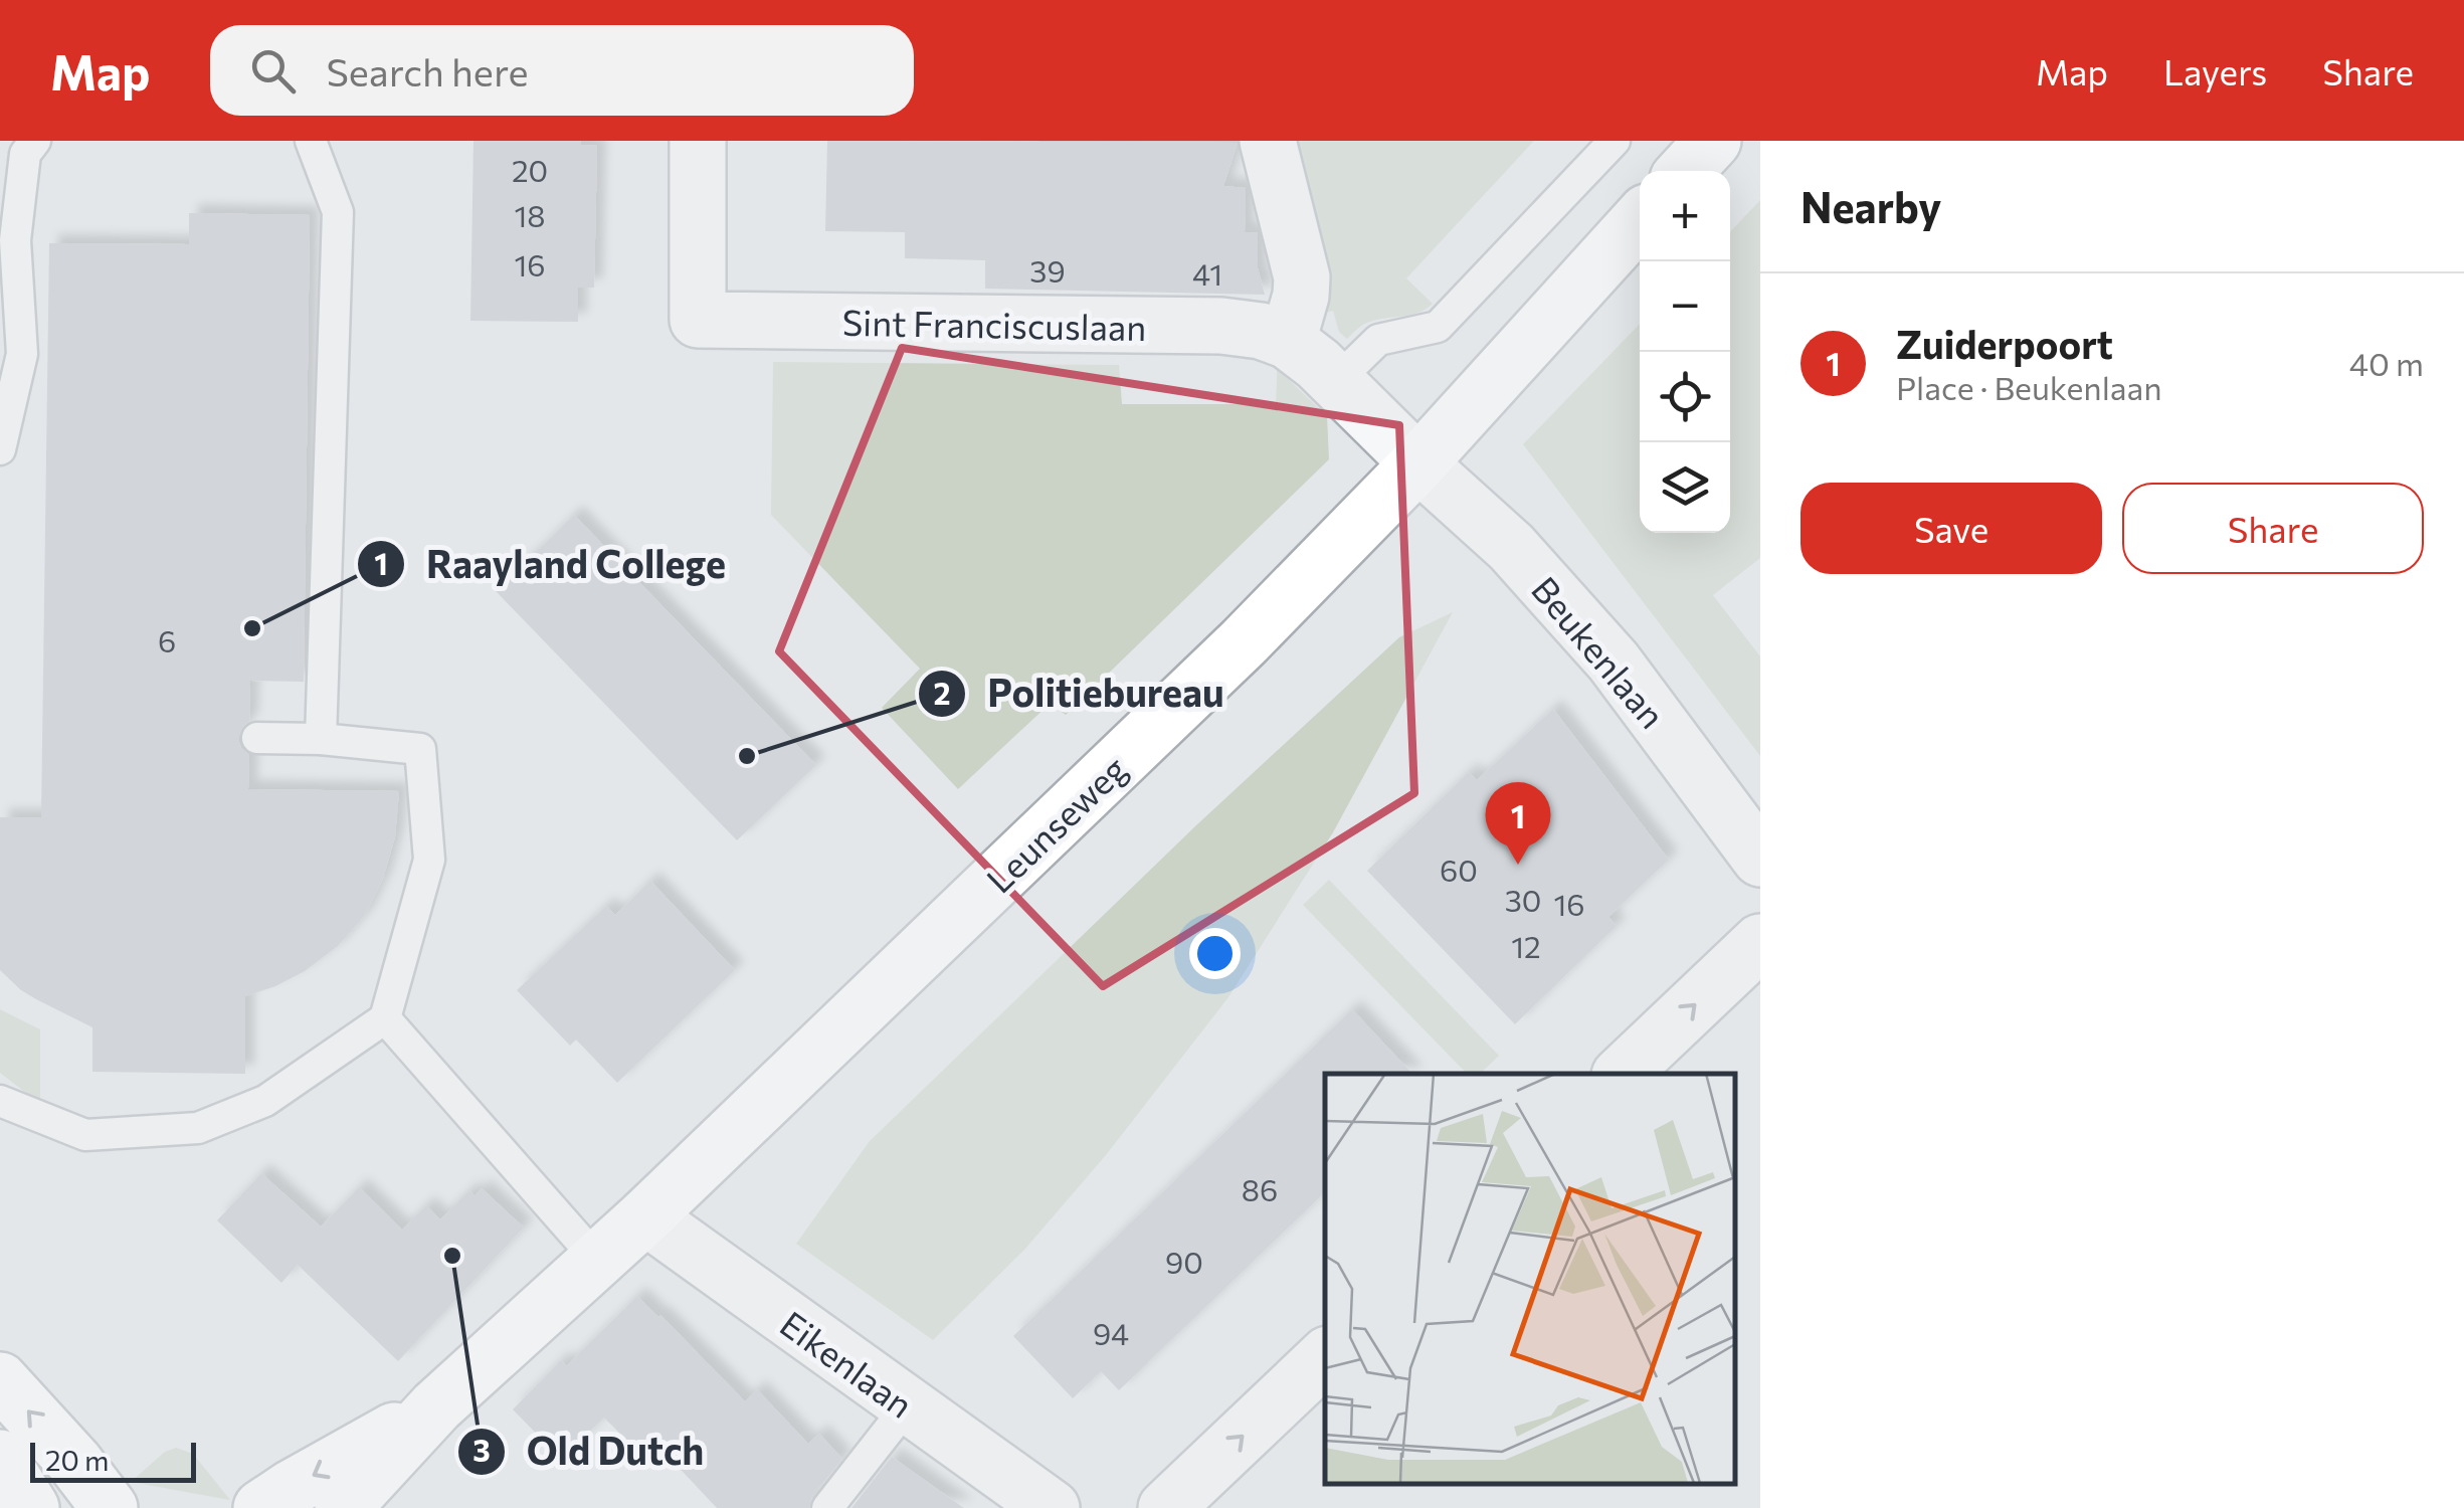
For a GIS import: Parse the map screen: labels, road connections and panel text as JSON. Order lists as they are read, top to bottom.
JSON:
{
  "streets": {
    "street": [
      "Sint Franciscuslaan",
      "Beukenlaan",
      "Leunseweg",
      "Eikenlaan"
    ]
  },
  "crossings": [
    ["Sint Franciscuslaan", "Beukenlaan"],
    ["Sint Franciscuslaan", "Leunseweg"],
    ["Beukenlaan", "Leunseweg"],
    ["Leunseweg", "Eikenlaan"]
  ],
  "places": ["Raayland College", "Politiebureau", "Old Dutch"],
  "house_numbers": [
    "20",
    "18",
    "16",
    "39",
    "41",
    "6",
    "60",
    "30",
    "16",
    "12",
    "86",
    "90",
    "94"
  ],
  "scale_bar": "20 m",
  "page": {
    "header": "Map",
    "search": "Search here",
    "nav": ["Map", "Layers", "Share"],
    "heading": "Nearby",
    "map_buttons": ["+", "−"],
    "list": [
      {
        "mark": "1",
        "name": "Zuiderpoort",
        "note": "Place · Beukenlaan",
        "value": "40 m"
      }
    ],
    "buttons": ["Save", "Share"],
    "pins": "1",
    "scale": "20 m"
  }
}
